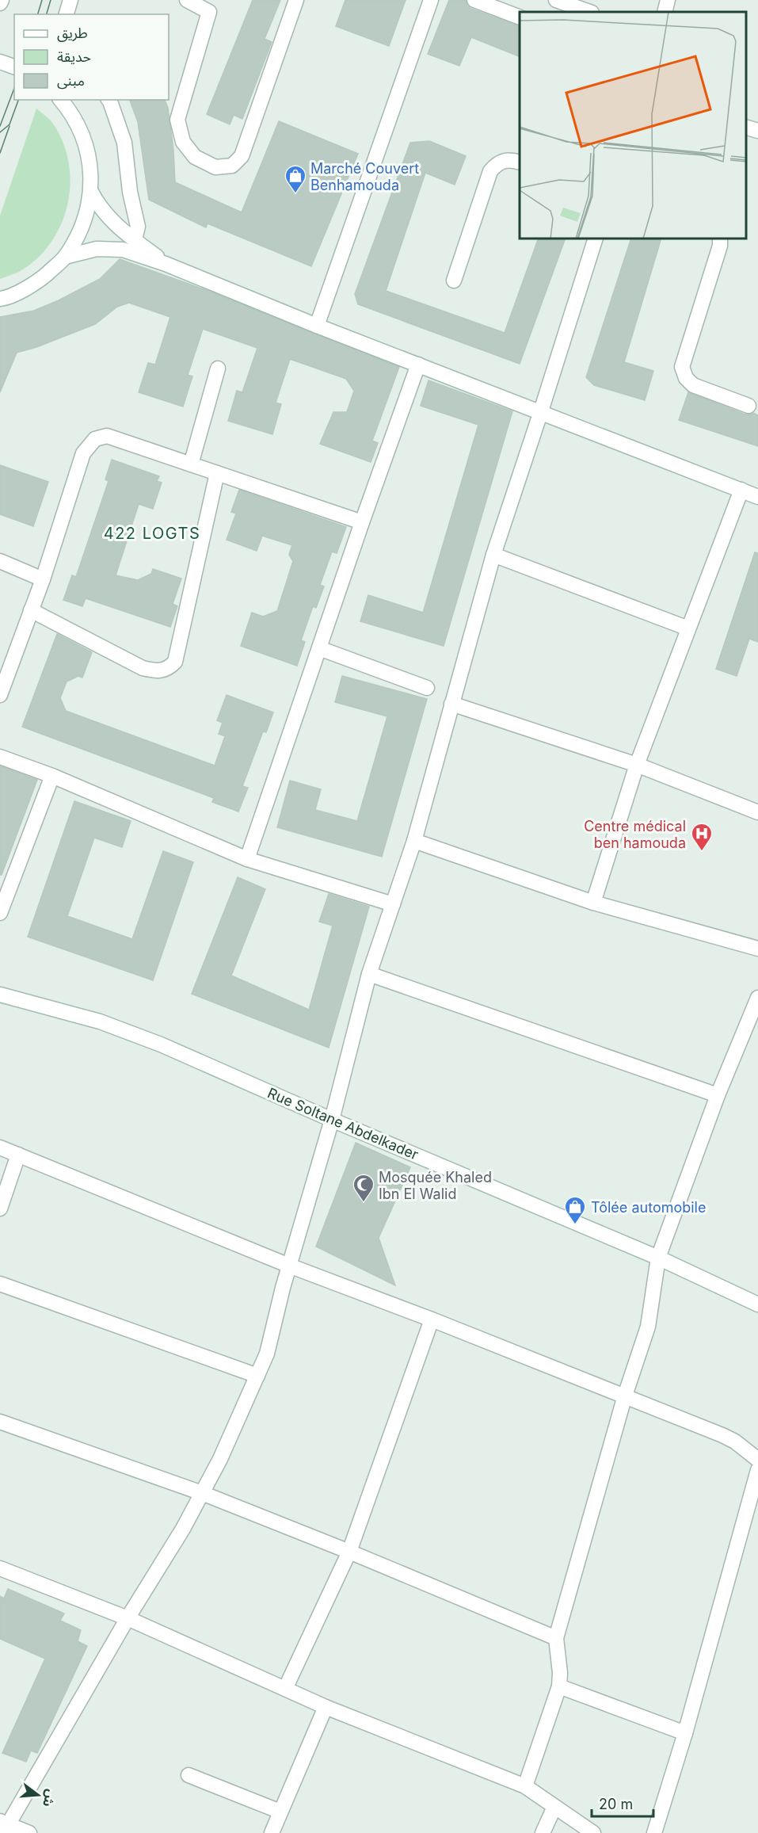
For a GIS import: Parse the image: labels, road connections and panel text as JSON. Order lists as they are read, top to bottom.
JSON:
{
  "streets": {
    "street": ["Rue Soltane Abdelkader"]
  },
  "districts": ["422 LOGTS"],
  "places": {
    "shop": ["Marché Couvert Benhamouda", "Tôlée automobile"],
    "hospital": ["Centre médical ben hamouda"],
    "mosque": ["Mosquée Khaled Ibn El Walid"]
  },
  "legend": ["طريق", "حديقة", "مبنى"],
  "scale_bar": "20 m",
  "north": "right"
}
